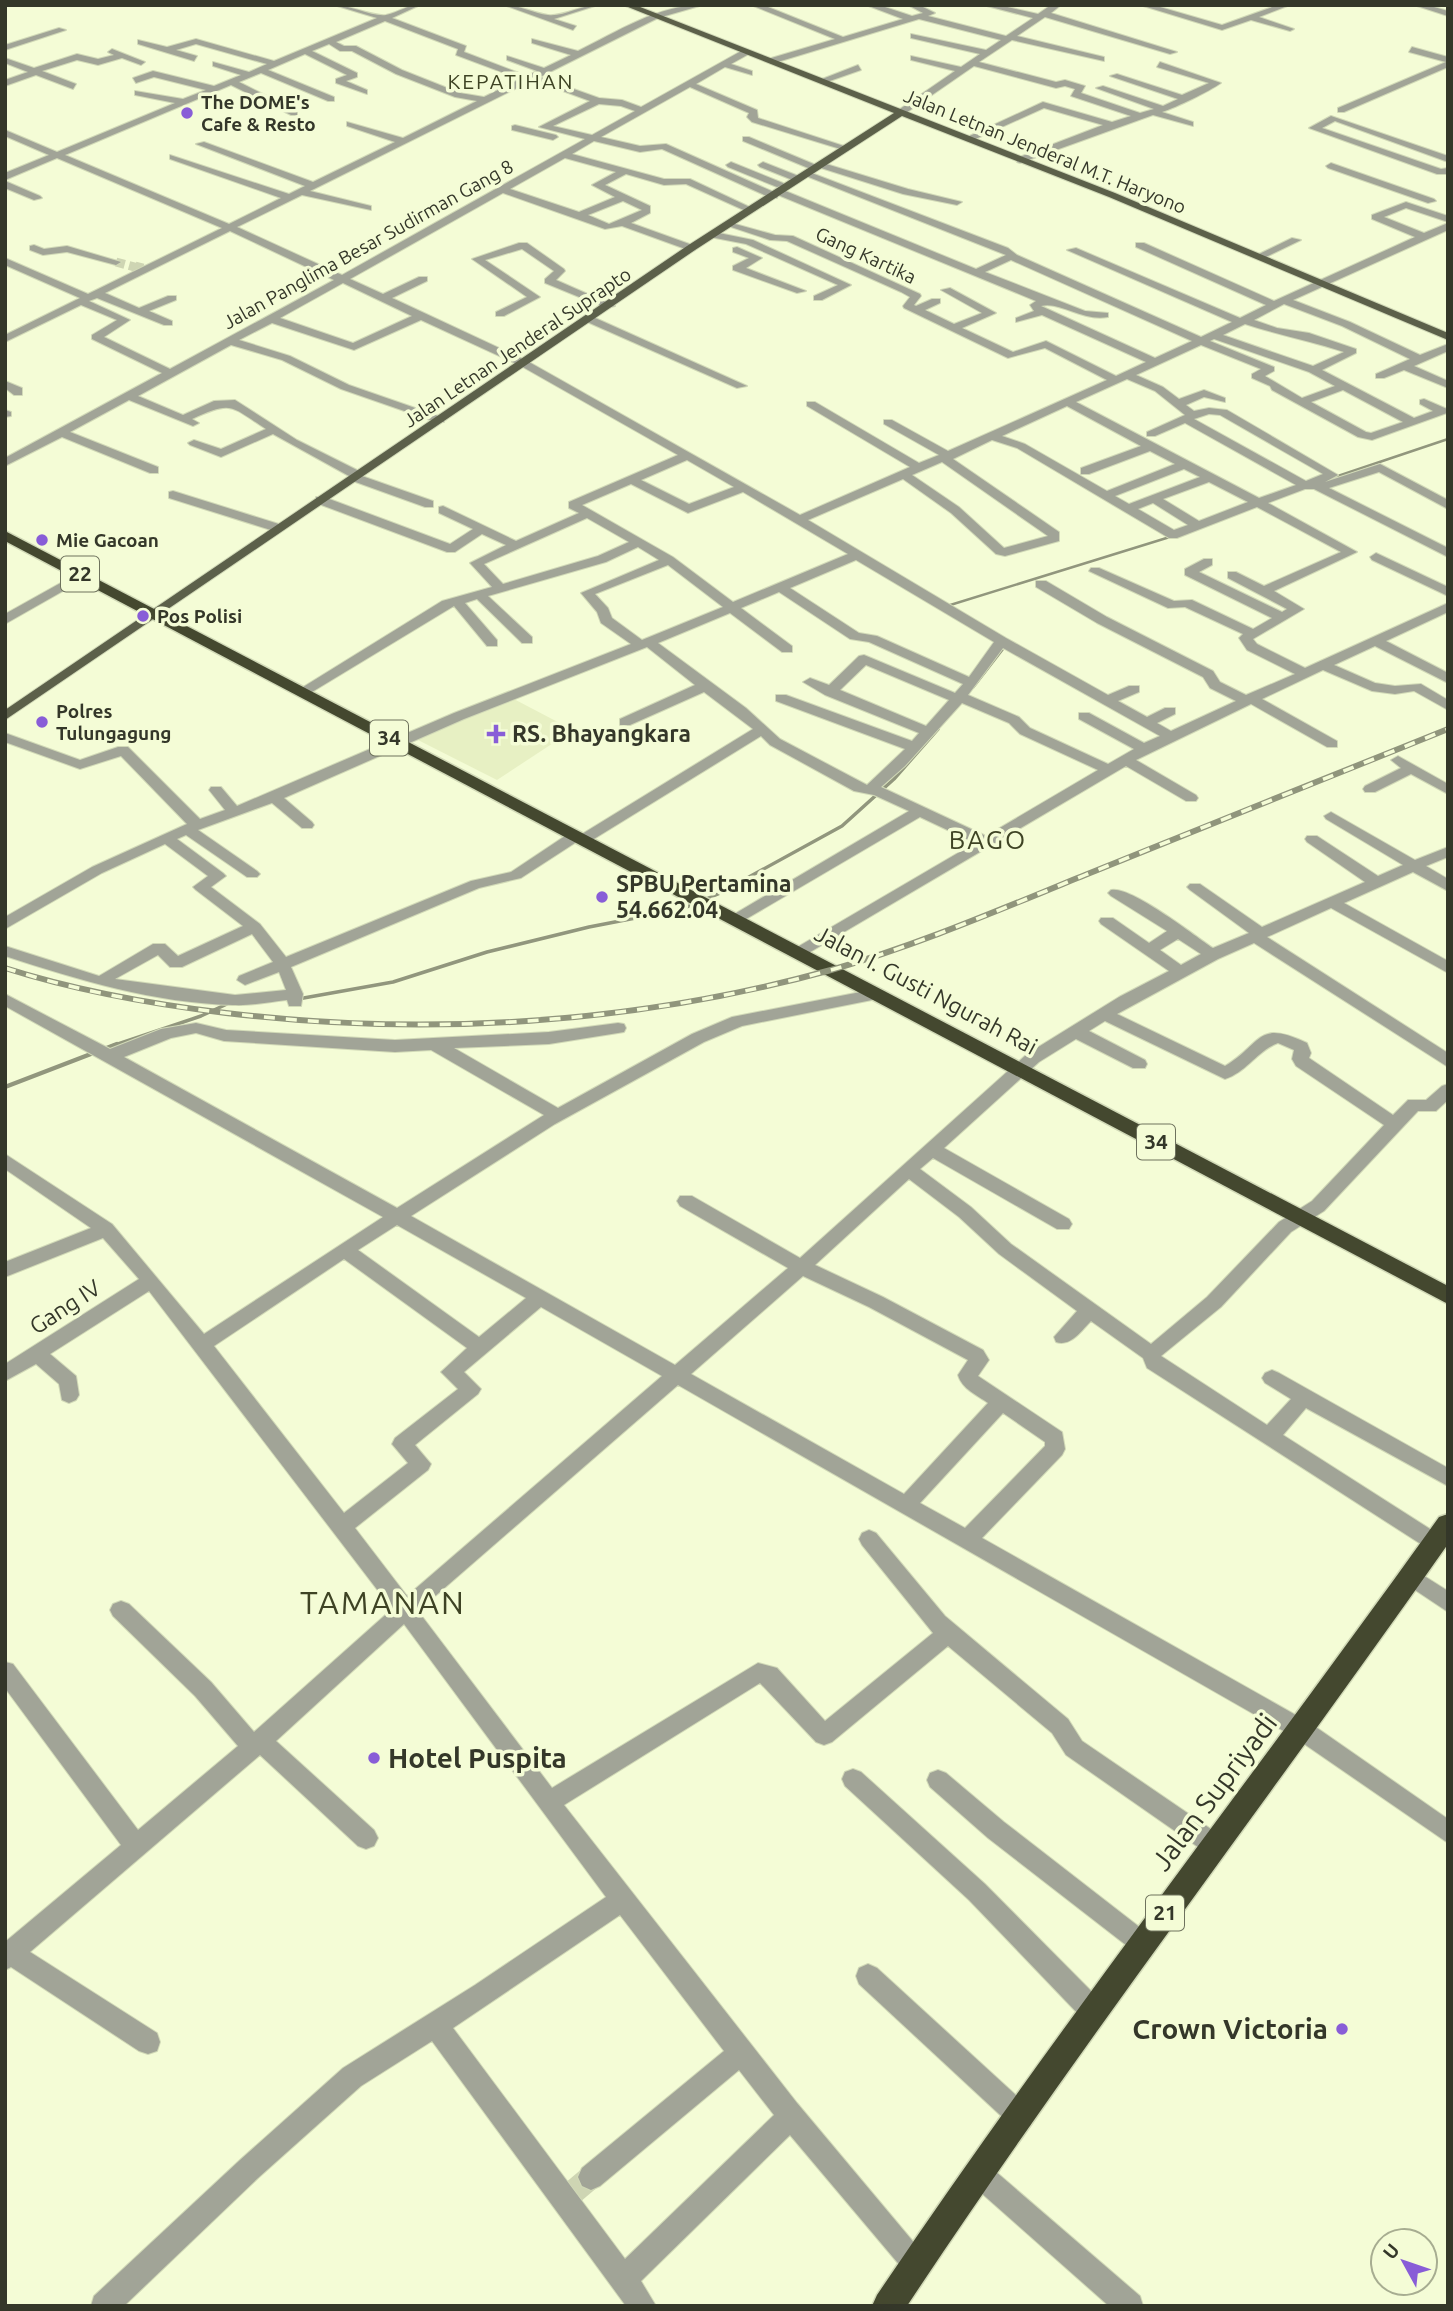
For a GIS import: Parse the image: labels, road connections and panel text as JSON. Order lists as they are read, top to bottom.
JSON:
{
  "streets": {
    "highway": [
      "22",
      "34",
      "Jalan I. Gusti Ngurah Rai",
      "Jalan Supriyadi",
      "21"
    ],
    "main road": ["Jalan Letnan Jenderal M.T. Haryono", "Jalan Letnan Jenderal Suprapto"],
    "street": ["Jalan Panglima Besar Sudirman Gang 8", "Gang Kartika", "Gang IV"]
  },
  "crossings": [
    ["Jalan Letnan Jenderal M.T. Haryono", "Jalan Panglima Besar Sudirman Gang 8"],
    ["Jalan Letnan Jenderal M.T. Haryono", "Jalan Letnan Jenderal Suprapto"],
    ["Gang Kartika", "Jalan Letnan Jenderal Suprapto"],
    ["Jalan Letnan Jenderal Suprapto", "22"],
    ["Jalan Letnan Jenderal Suprapto", "Jalan I. Gusti Ngurah Rai"],
    ["22", "Jalan I. Gusti Ngurah Rai"]
  ],
  "districts": ["KEPATIHAN", "BAGO", "TAMANAN"],
  "places": {
    "other": [
      "The DOME's Cafe & Resto",
      "Mie Gacoan",
      "Pos Polisi",
      "Polres Tulungagung",
      "SPBU Pertamina 54.662.04",
      "Hotel Puspita",
      "Crown Victoria"
    ],
    "health": ["RS. Bhayangkara"]
  },
  "north": "top left"
}
